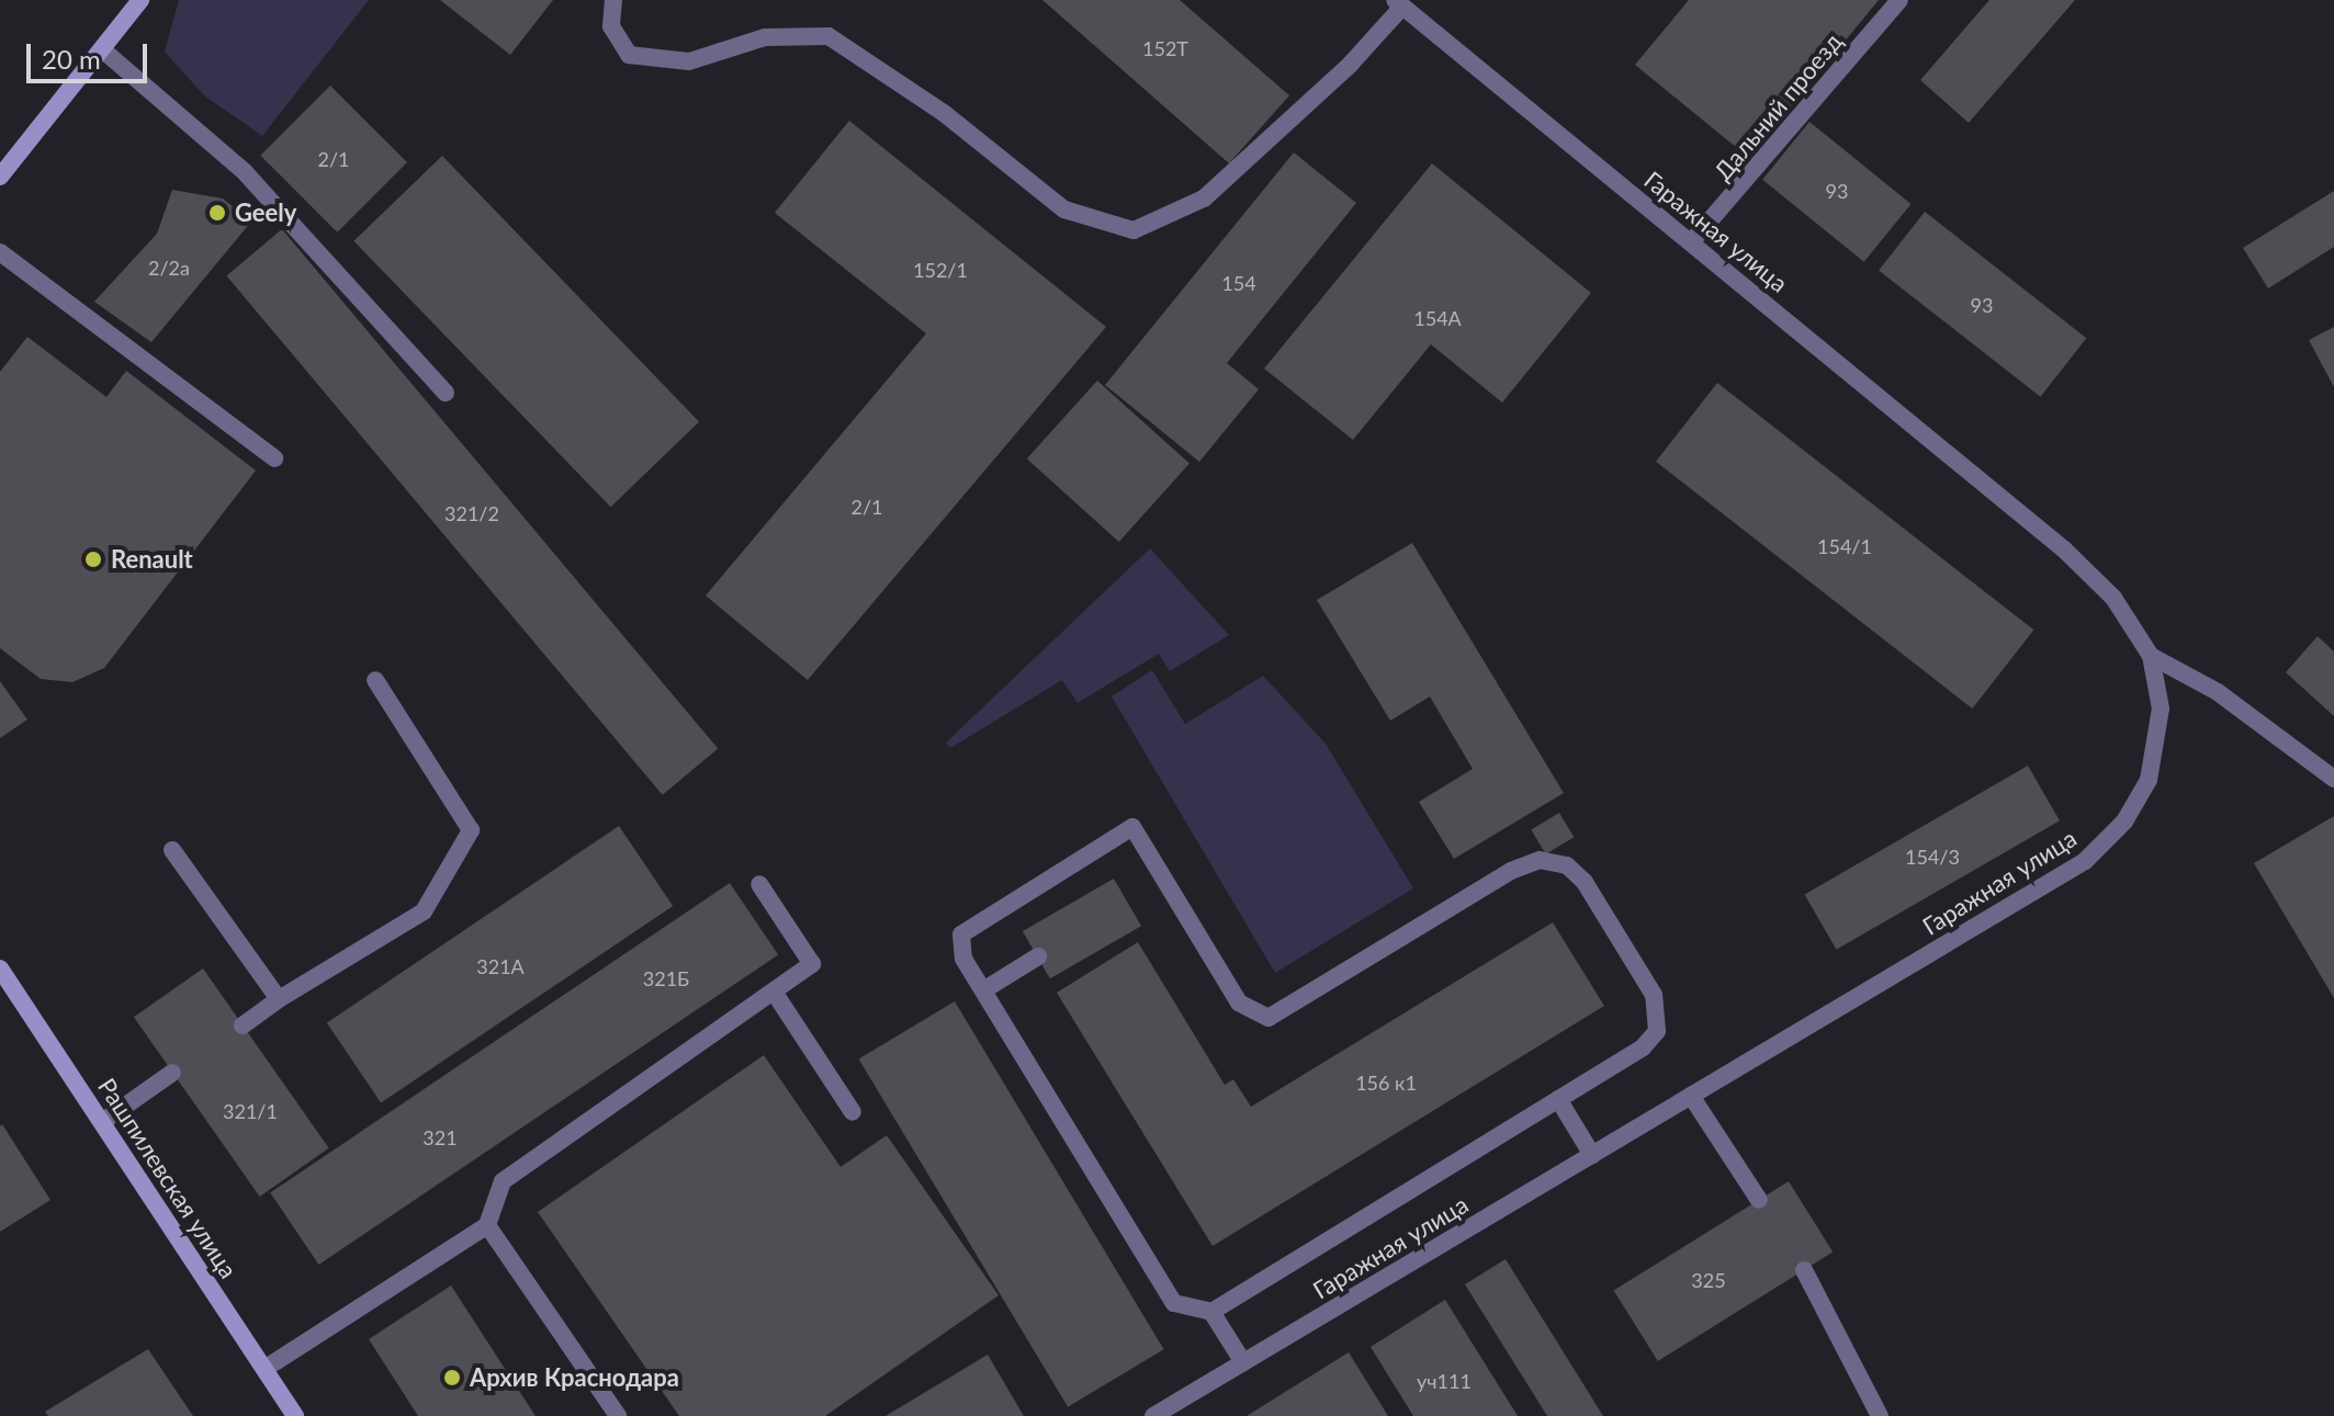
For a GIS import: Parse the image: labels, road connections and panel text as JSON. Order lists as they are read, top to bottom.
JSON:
{
  "streets": {
    "street": ["Дальний проезд", "Гаражная улица", "Рашпилевская улица"]
  },
  "crossings": [
    ["Дальний проезд", "Гаражная улица"]
  ],
  "places": ["Geely", "Renault", "Архив Краснодара"],
  "house_numbers": [
    "152Т",
    "2/1",
    "93",
    "2/2а",
    "152/1",
    "154",
    "93",
    "154А",
    "2/1",
    "321/2",
    "154/1",
    "154/3",
    "321А",
    "321Б",
    "156 к1",
    "321/1",
    "321",
    "325",
    "уч111"
  ],
  "scale_bar": "20 m"
}
